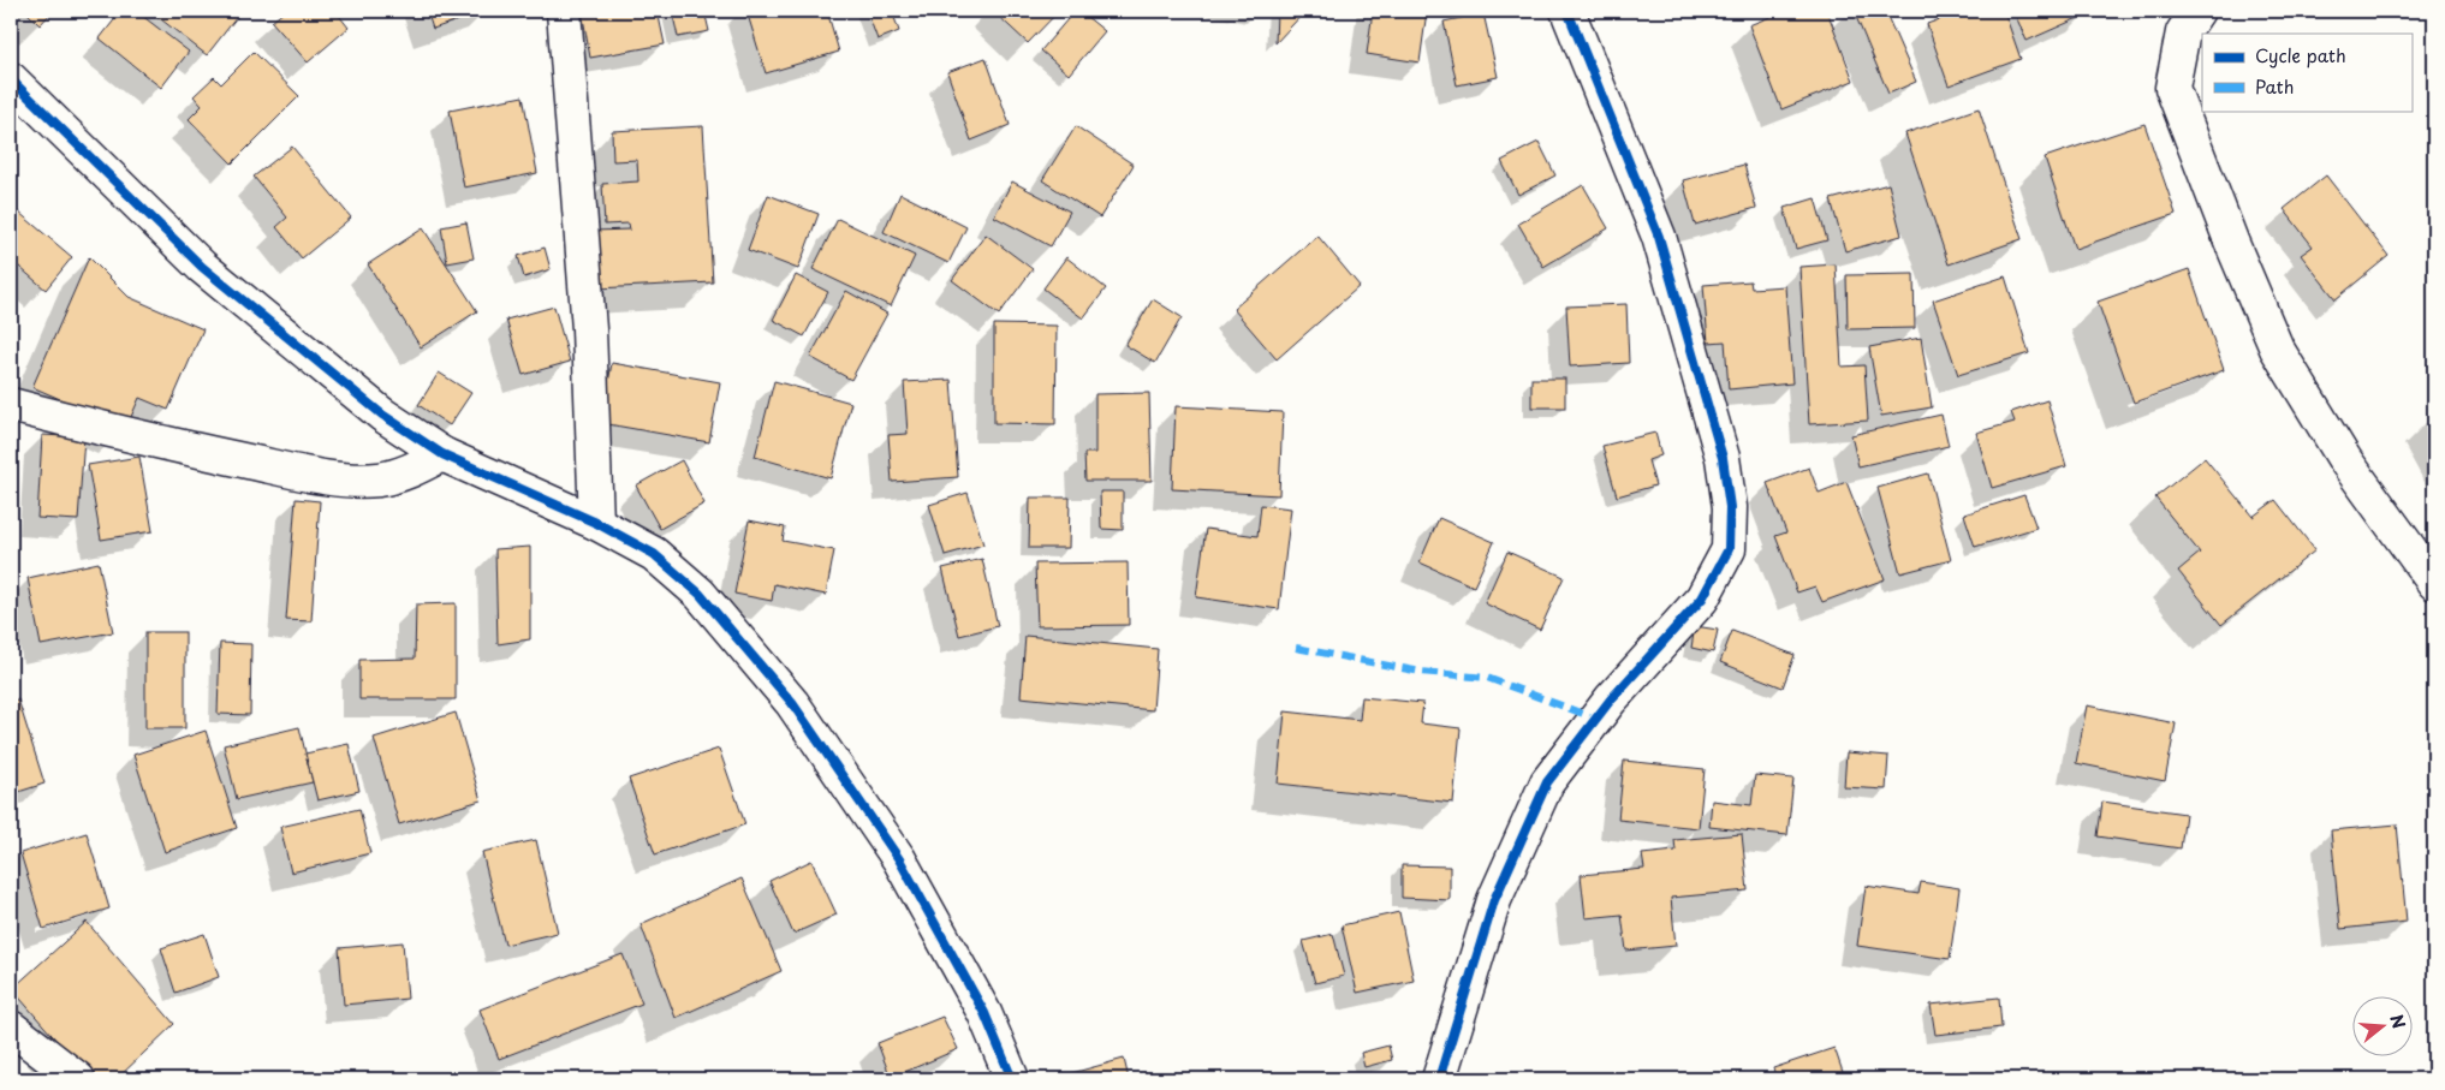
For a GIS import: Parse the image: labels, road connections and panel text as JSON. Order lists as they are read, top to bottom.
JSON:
{
  "legend": ["Cycle path", "Path"],
  "north": "right"
}
